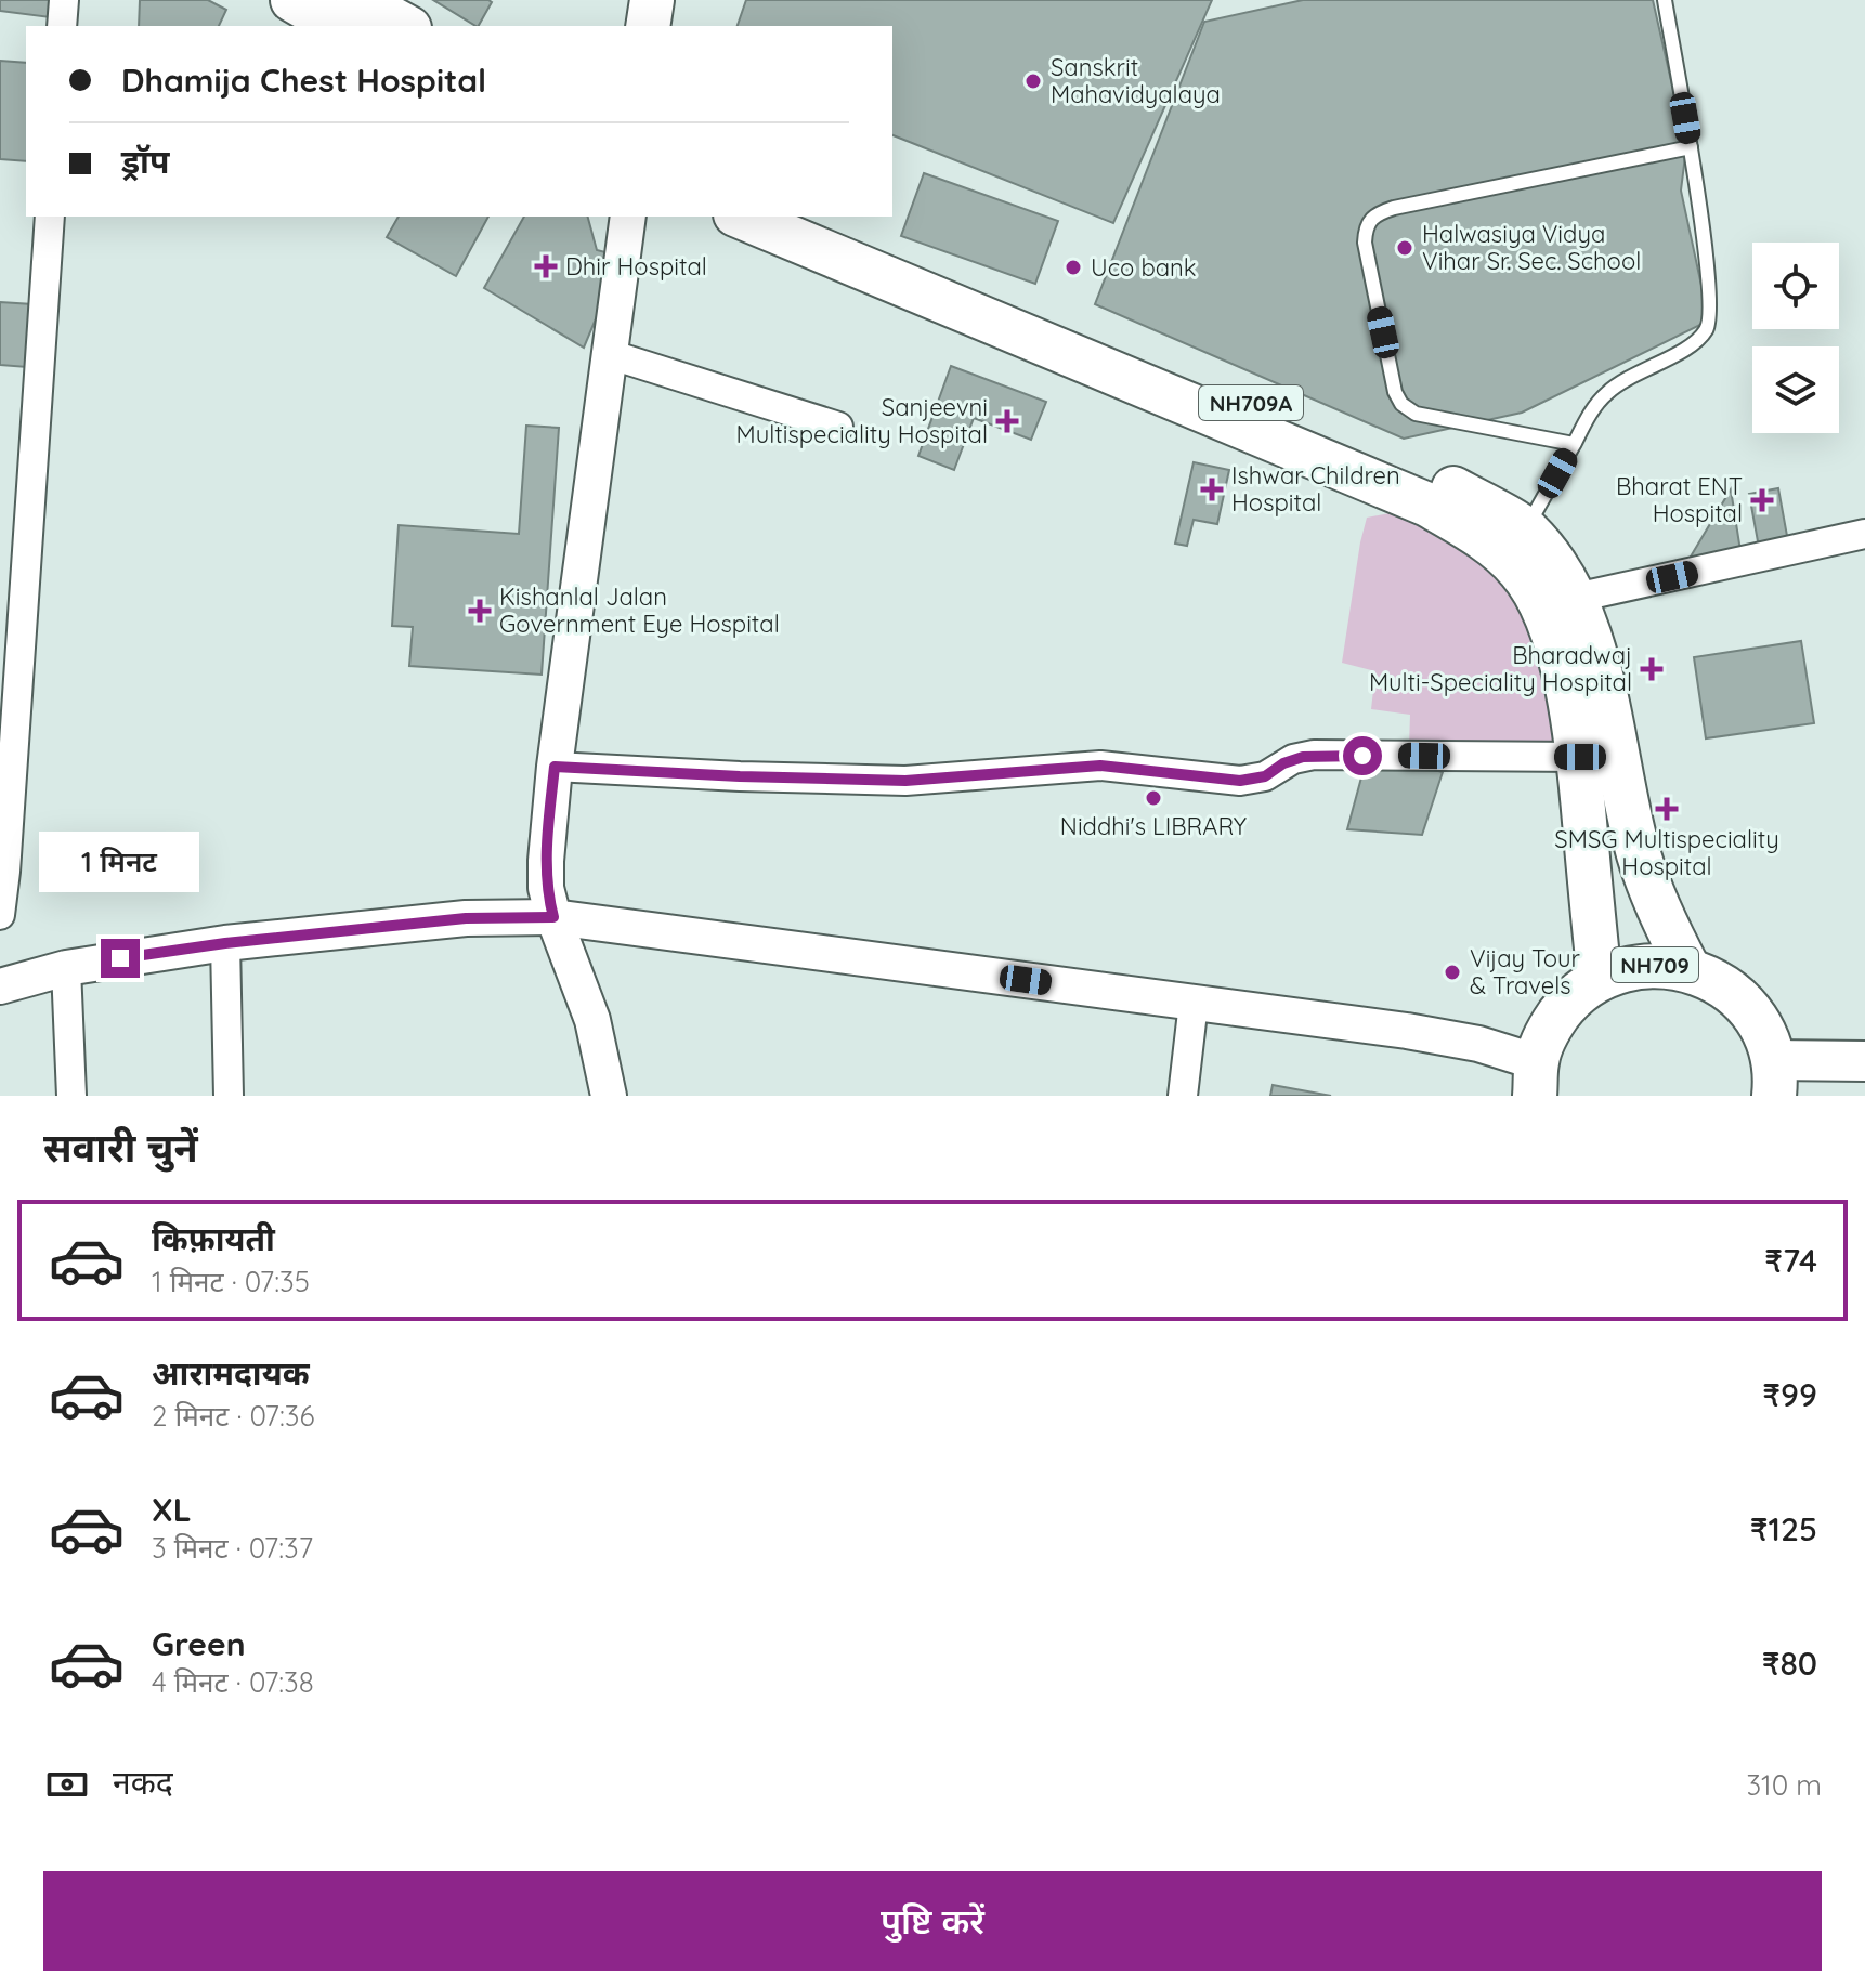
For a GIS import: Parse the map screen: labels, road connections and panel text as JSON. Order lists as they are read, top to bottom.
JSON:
{
  "streets": {
    "main road": ["NH709A", "NH709"]
  },
  "crossings": [
    ["NH709A", "NH709"]
  ],
  "places": {
    "other": [
      "Sanskrit Mahavidyalaya",
      "Halwasiya Vidya Vihar Sr. Sec. School",
      "Uco bank",
      "Niddhi's LIBRARY",
      "Vijay Tour & Travels"
    ],
    "health": [
      "Dhir Hospital",
      "Sanjeevni Multispeciality Hospital",
      "Ishwar Children Hospital",
      "Bharat ENT Hospital",
      "Kishanlal Jalan Government Eye Hospital",
      "Bharadwaj Multi-Speciality Hospital",
      "SMSG Multispeciality Hospital"
    ]
  },
  "page": {
    "banner": ["Dhamija Chest Hospital", "ड्रॉप"],
    "bubble": "1 मिनट",
    "heading": "सवारी चुनें",
    "list": [
      {
        "name": "किफ़ायती",
        "note": "1 मिनट · 07:35",
        "value": "₹74"
      },
      {
        "name": "आरामदायक",
        "note": "2 मिनट · 07:36",
        "value": "₹99"
      },
      {
        "name": "XL",
        "note": "3 मिनट · 07:37",
        "value": "₹125"
      },
      {
        "name": "Green",
        "note": "4 मिनट · 07:38",
        "value": "₹80"
      }
    ],
    "pay": ["नकद", "310 m"],
    "buttons": "पुष्टि करें"
  }
}
